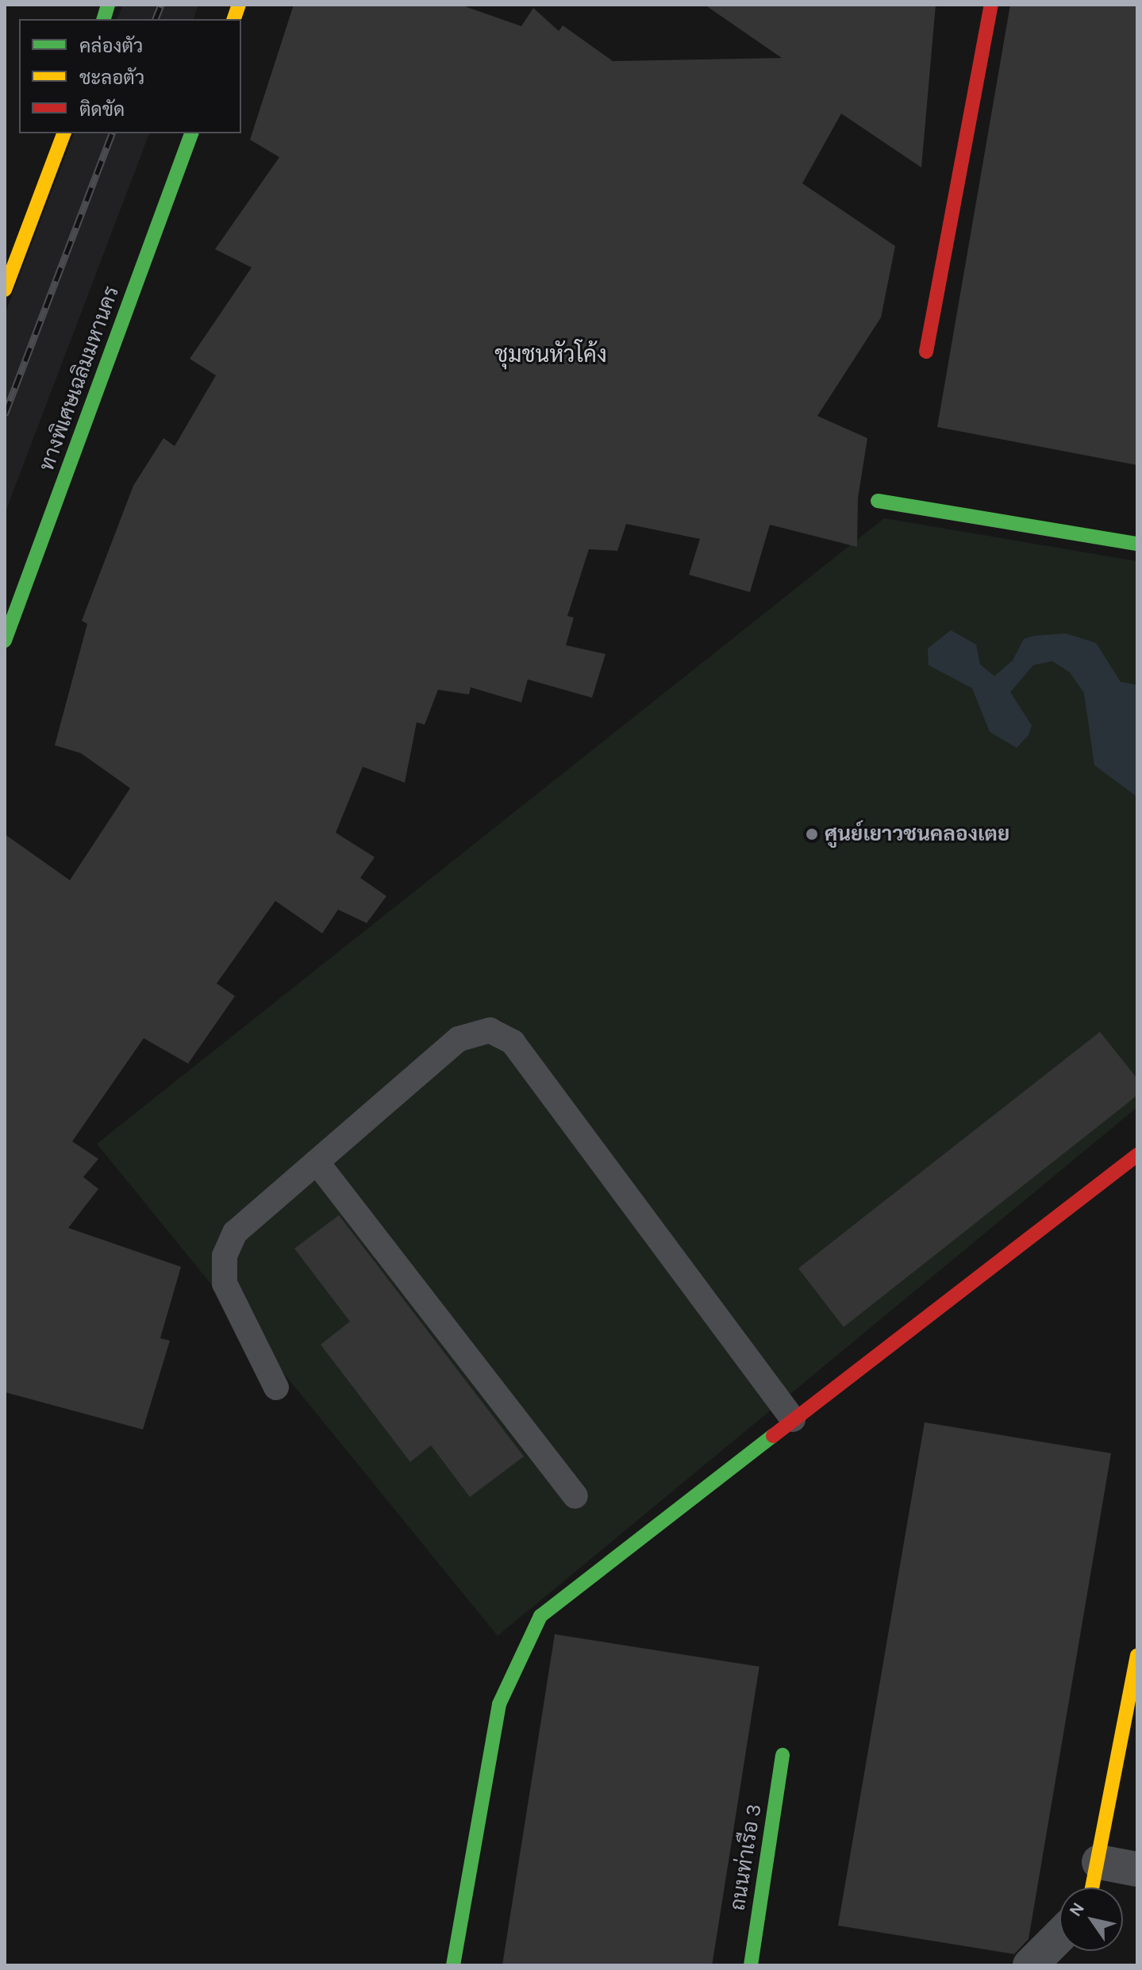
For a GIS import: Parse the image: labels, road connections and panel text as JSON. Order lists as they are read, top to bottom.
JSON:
{
  "streets": {
    "main road": ["ทางพิเศษเฉลิมมหานคร", "ถนนท่าเรือ 3"]
  },
  "districts": ["ชุมชนหัวโค้ง"],
  "places": ["ศูนย์เยาวชนคลองเตย"],
  "legend": ["คล่องตัว", "ชะลอตัว", "ติดขัด"],
  "north": "top left"
}
